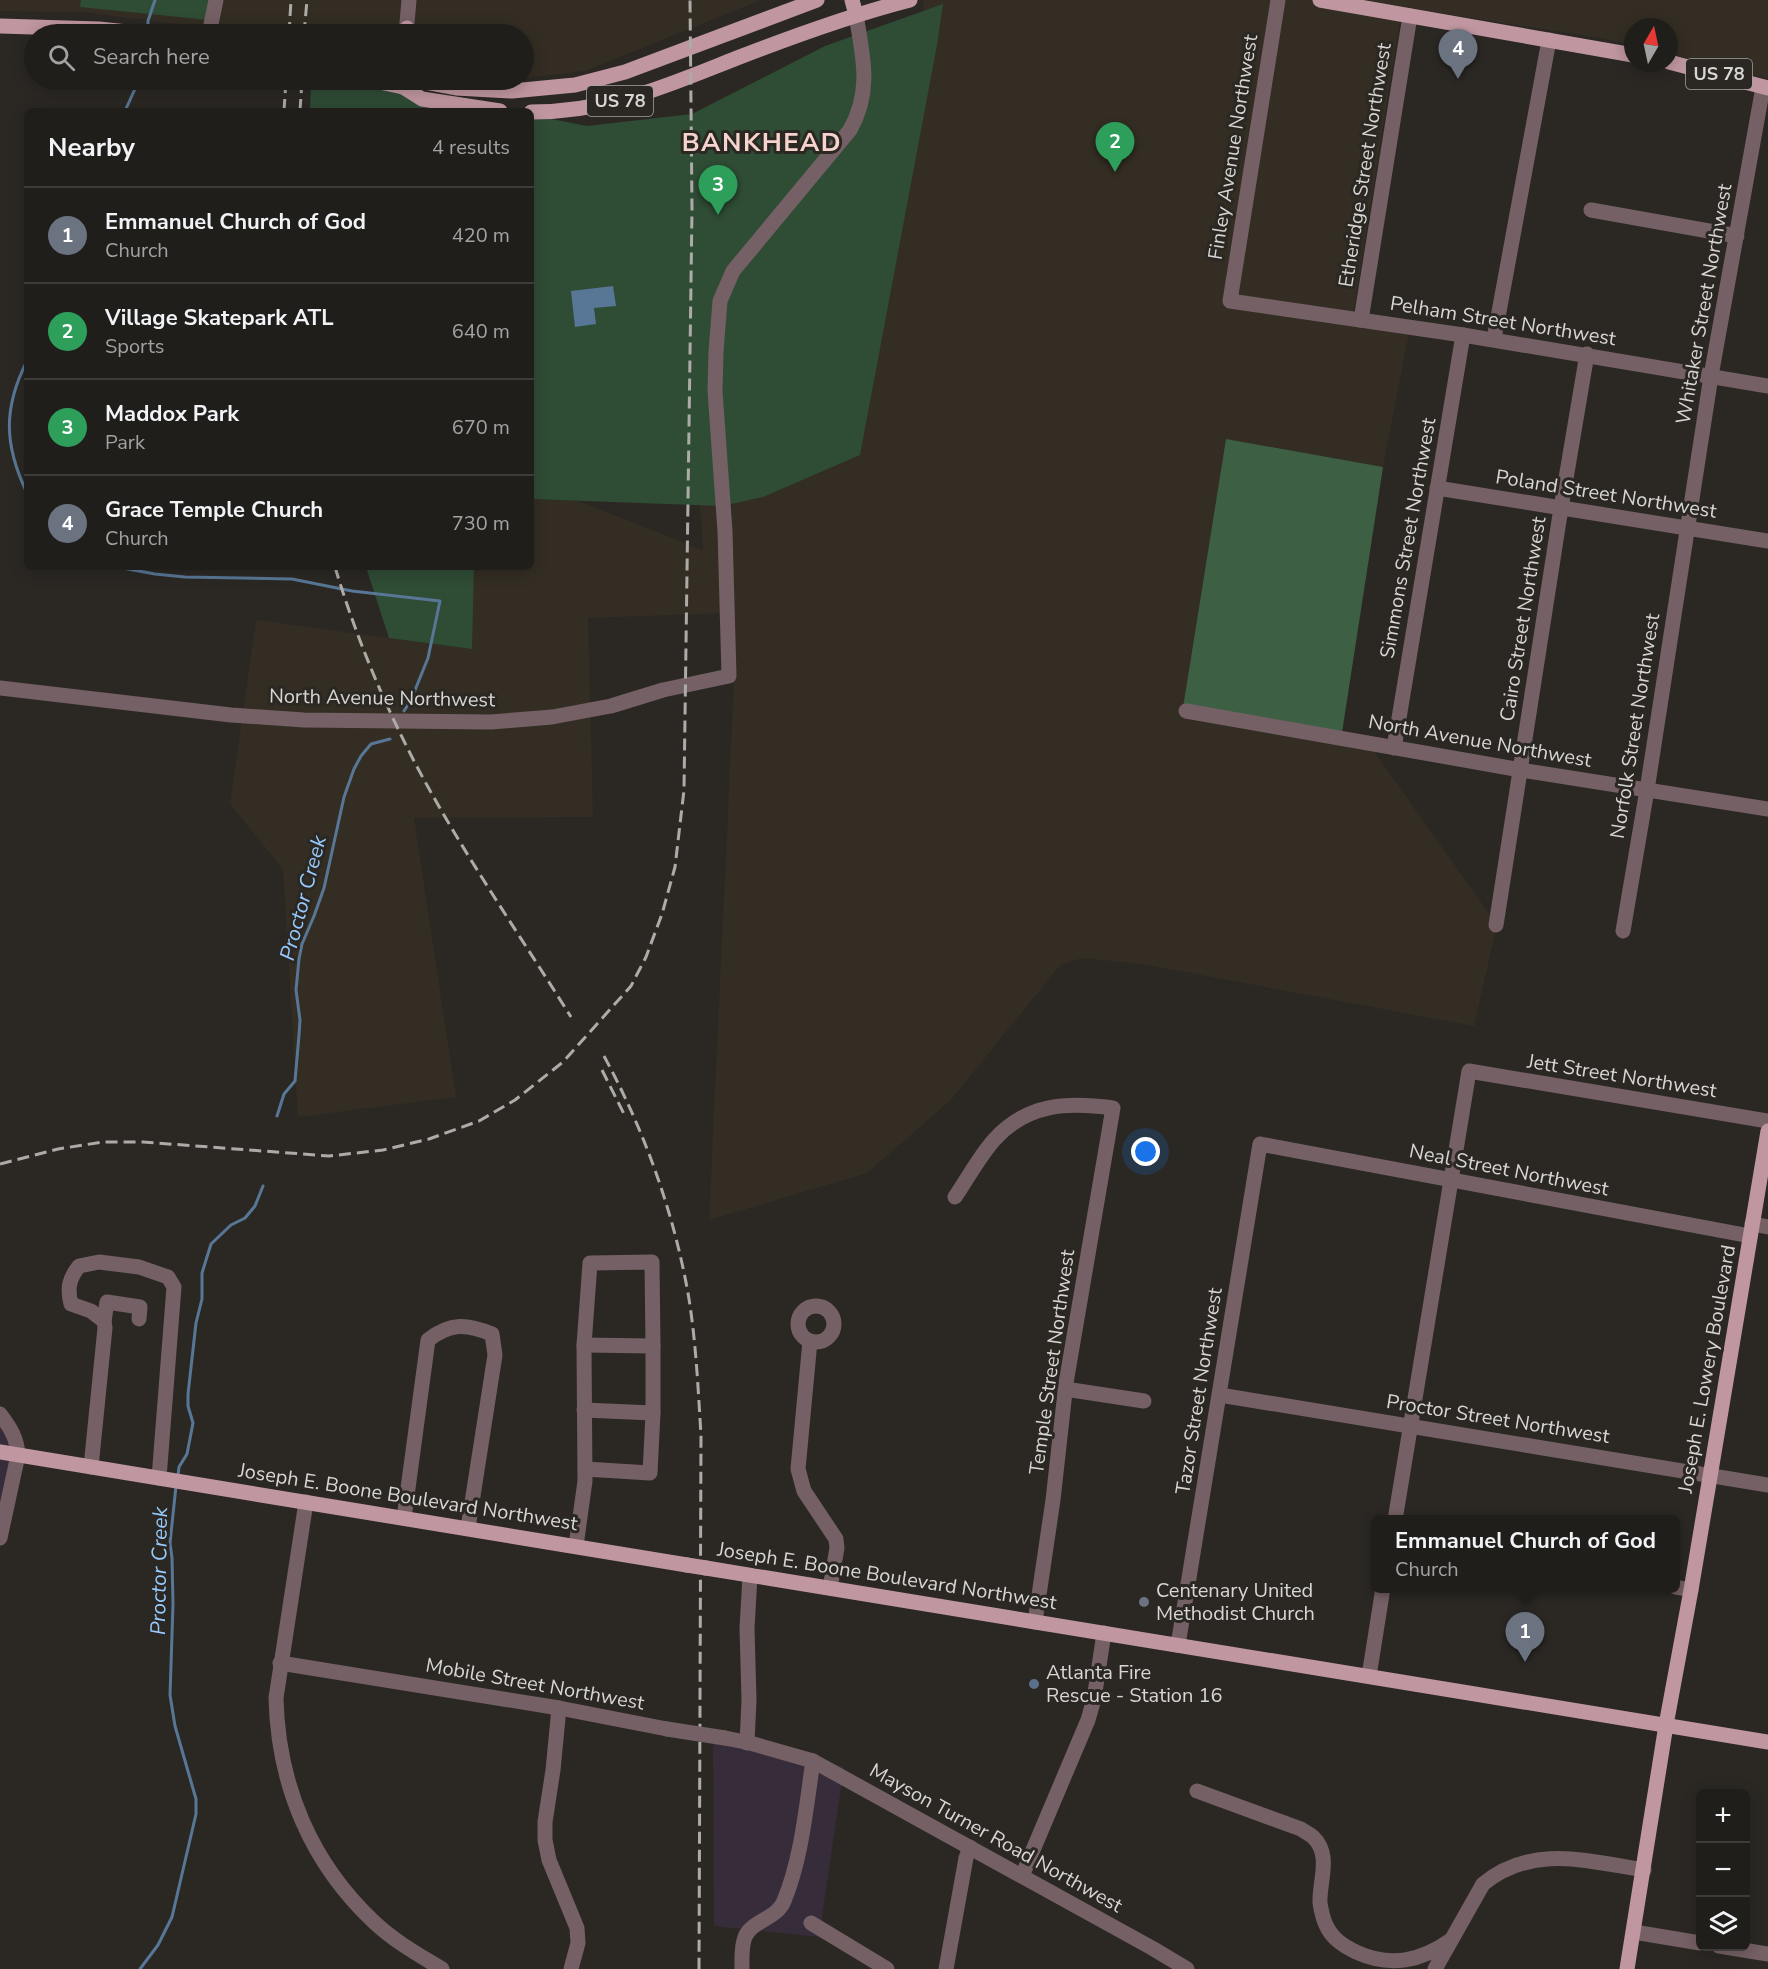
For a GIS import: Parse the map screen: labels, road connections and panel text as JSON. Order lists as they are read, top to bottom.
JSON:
{
  "streets": {
    "main road": ["US 78", "Joseph E. Lowery Boulevard", "Joseph E. Boone Boulevard Northwest"],
    "street": [
      "Finley Avenue Northwest",
      "Etheridge Street Northwest",
      "Whitaker Street Northwest",
      "Pelham Street Northwest",
      "Poland Street Northwest",
      "Simmons Street Northwest",
      "Cairo Street Northwest",
      "North Avenue Northwest",
      "Norfolk Street Northwest",
      "Jett Street Northwest",
      "Neal Street Northwest",
      "Temple Street Northwest",
      "Tazor Street Northwest",
      "Proctor Street Northwest",
      "Mobile Street Northwest",
      "Mayson Turner Road Northwest"
    ]
  },
  "crossings": [
    ["US 78", "Whitaker Street Northwest"],
    ["US 78", "North Avenue Northwest"],
    ["Finley Avenue Northwest", "Pelham Street Northwest"],
    ["Etheridge Street Northwest", "Pelham Street Northwest"],
    ["Whitaker Street Northwest", "Pelham Street Northwest"],
    ["Whitaker Street Northwest", "Poland Street Northwest"],
    ["Whitaker Street Northwest", "Norfolk Street Northwest"],
    ["Pelham Street Northwest", "Simmons Street Northwest"],
    ["Pelham Street Northwest", "Cairo Street Northwest"],
    ["Poland Street Northwest", "Simmons Street Northwest"],
    ["Poland Street Northwest", "Cairo Street Northwest"],
    ["Poland Street Northwest", "Norfolk Street Northwest"],
    ["Simmons Street Northwest", "North Avenue Northwest"],
    ["Cairo Street Northwest", "North Avenue Northwest"],
    ["North Avenue Northwest", "Norfolk Street Northwest"],
    ["Jett Street Northwest", "Neal Street Northwest"],
    ["Neal Street Northwest", "Joseph E. Lowery Boulevard"],
    ["Neal Street Northwest", "Tazor Street Northwest"],
    ["Temple Street Northwest", "Joseph E. Boone Boulevard Northwest"],
    ["Joseph E. Lowery Boulevard", "Proctor Street Northwest"],
    ["Joseph E. Lowery Boulevard", "Joseph E. Boone Boulevard Northwest"],
    ["Tazor Street Northwest", "Proctor Street Northwest"],
    ["Tazor Street Northwest", "Joseph E. Boone Boulevard Northwest"],
    ["Mobile Street Northwest", "Mayson Turner Road Northwest"]
  ],
  "districts": ["BANKHEAD"],
  "water": ["Proctor Creek"],
  "places": ["Centenary United Methodist Church", "Atlanta Fire Rescue - Station 16"],
  "north": "top",
  "page": {
    "search": "Search here",
    "pins": [
      "4",
      "2",
      "3",
      "1"
    ],
    "heading": ["Nearby", "4 results"],
    "list": [
      {
        "mark": "1",
        "name": "Emmanuel Church of God",
        "note": "Church",
        "value": "420 m"
      },
      {
        "mark": "2",
        "name": "Village Skatepark ATL",
        "note": "Sports",
        "value": "640 m"
      },
      {
        "mark": "3",
        "name": "Maddox Park",
        "note": "Park",
        "value": "670 m"
      },
      {
        "mark": "4",
        "name": "Grace Temple Church",
        "note": "Church",
        "value": "730 m"
      }
    ],
    "popup": ["Emmanuel Church of God", "Church"],
    "map_buttons": ["+", "−"]
  }
}
